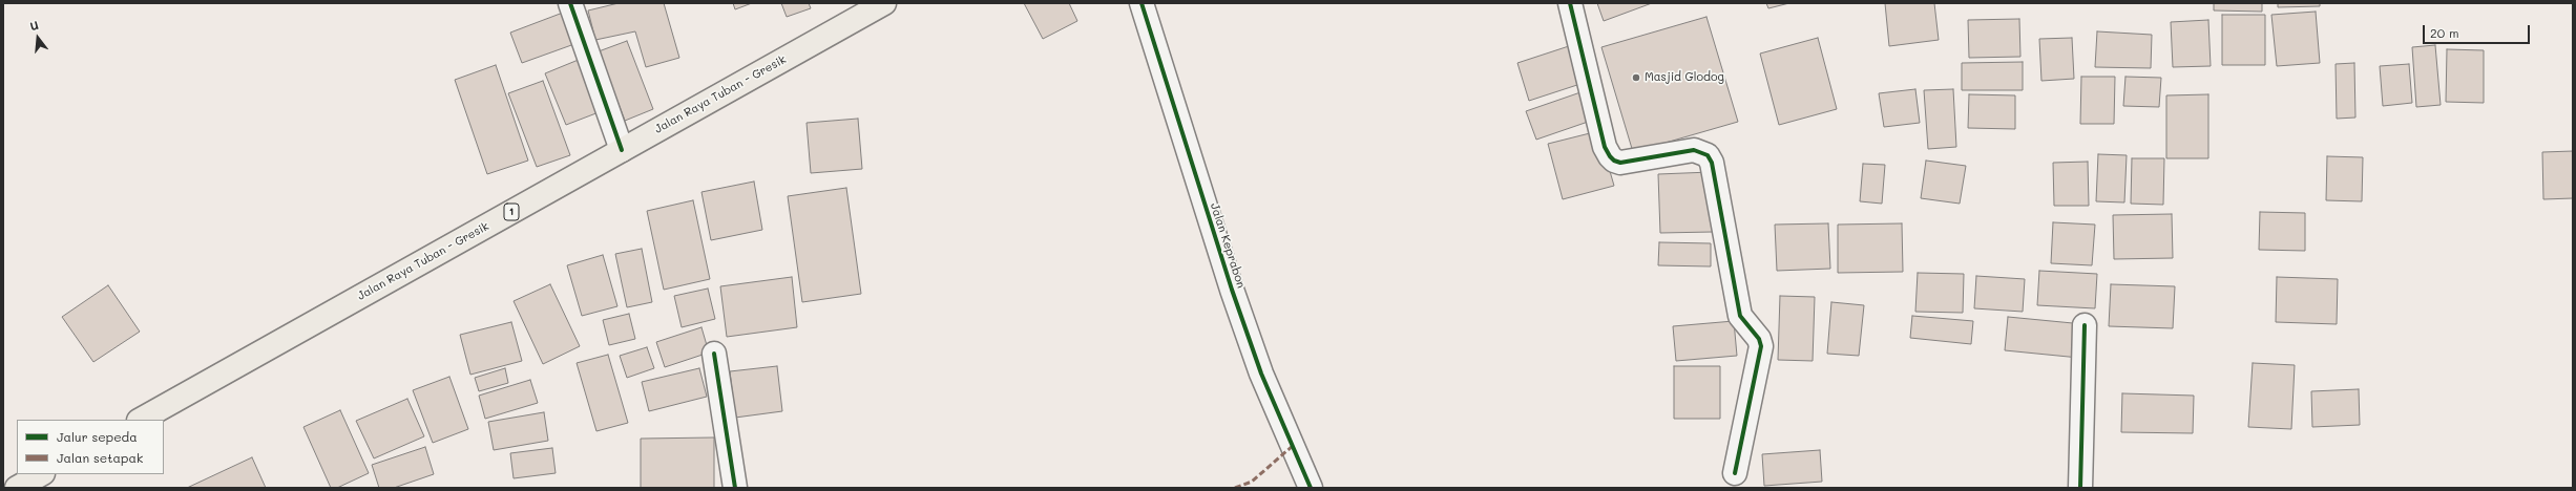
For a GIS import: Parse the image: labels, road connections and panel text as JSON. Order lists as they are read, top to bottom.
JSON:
{
  "streets": {
    "highway": ["Jalan Raya Tuban - Gresik", "1"],
    "street": ["Jalan Keprabon"]
  },
  "places": ["Masjid Glodog"],
  "legend": ["Jalur sepeda", "Jalan setapak"],
  "scale_bar": "20 m",
  "north": "top"
}
